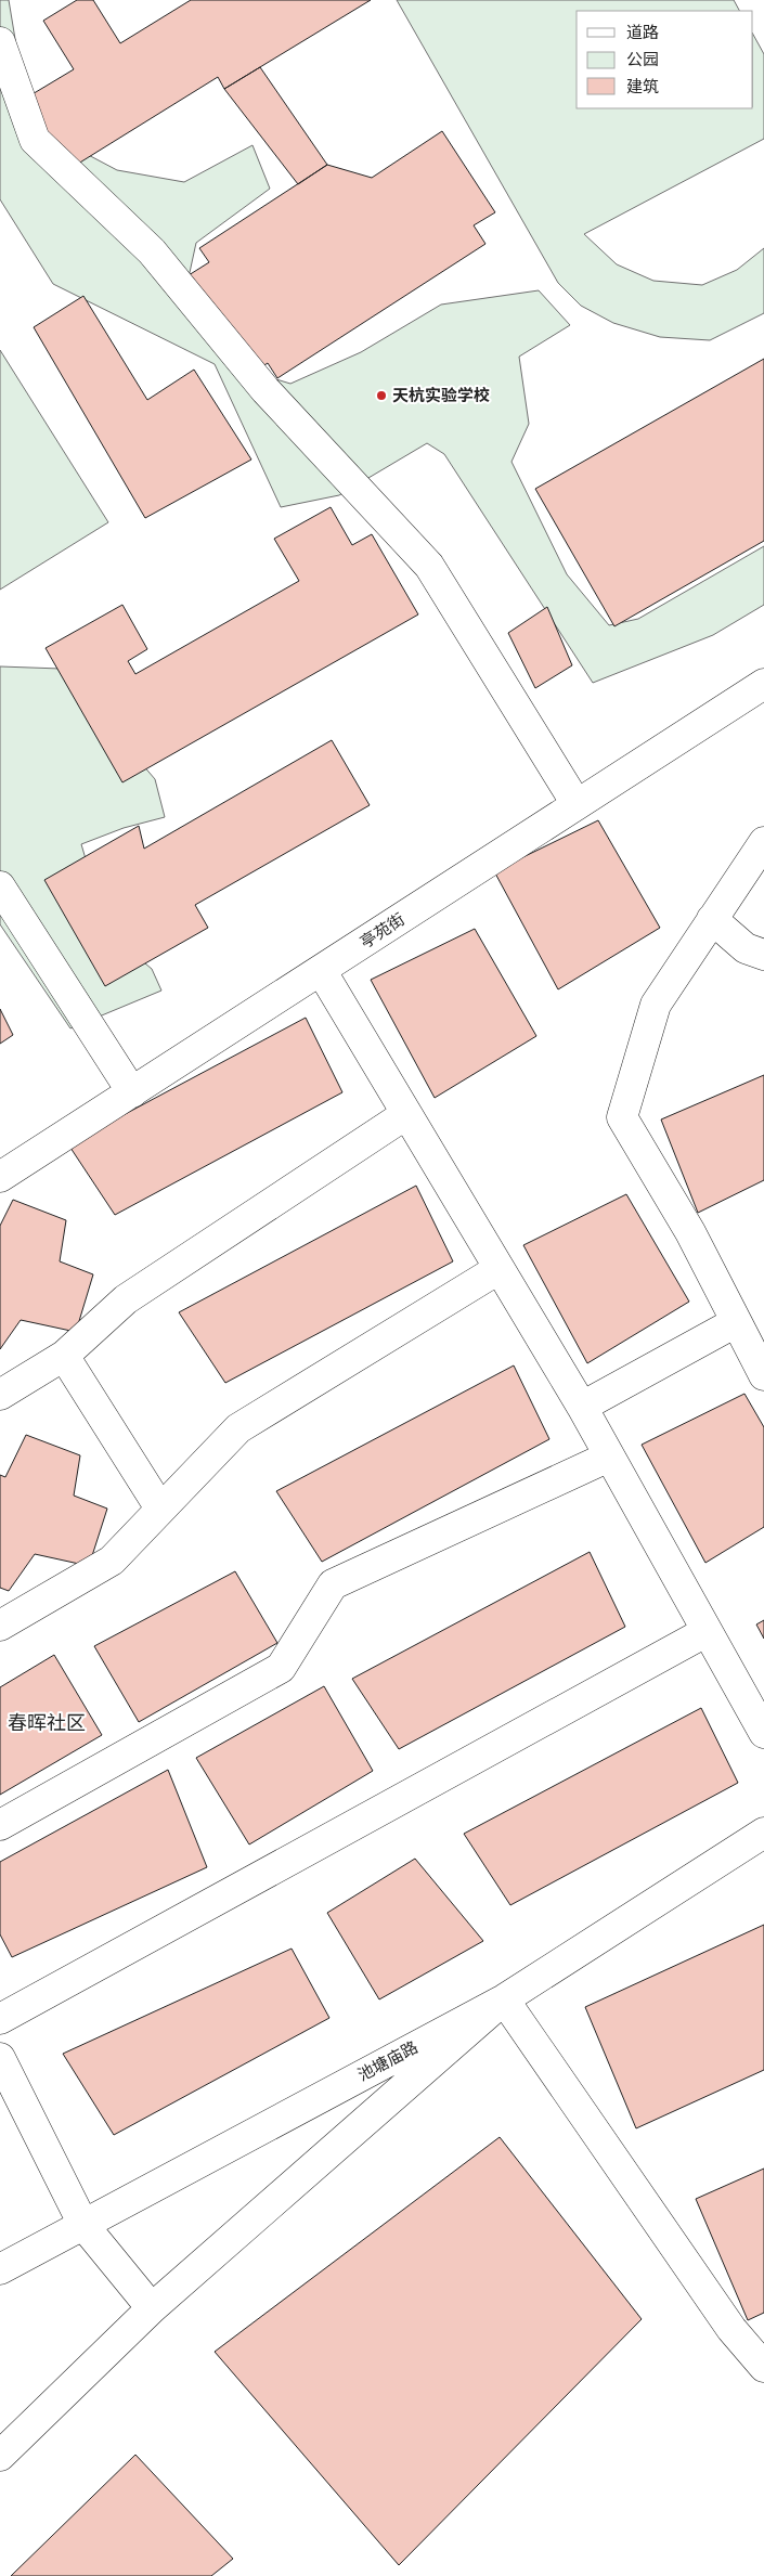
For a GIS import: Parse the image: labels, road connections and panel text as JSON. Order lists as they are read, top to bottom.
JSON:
{
  "streets": {
    "street": ["亭苑街", "池塘庙路"]
  },
  "districts": ["春晖社区"],
  "places": ["天杭实验学校"],
  "legend": ["道路", "公园", "建筑"]
}
